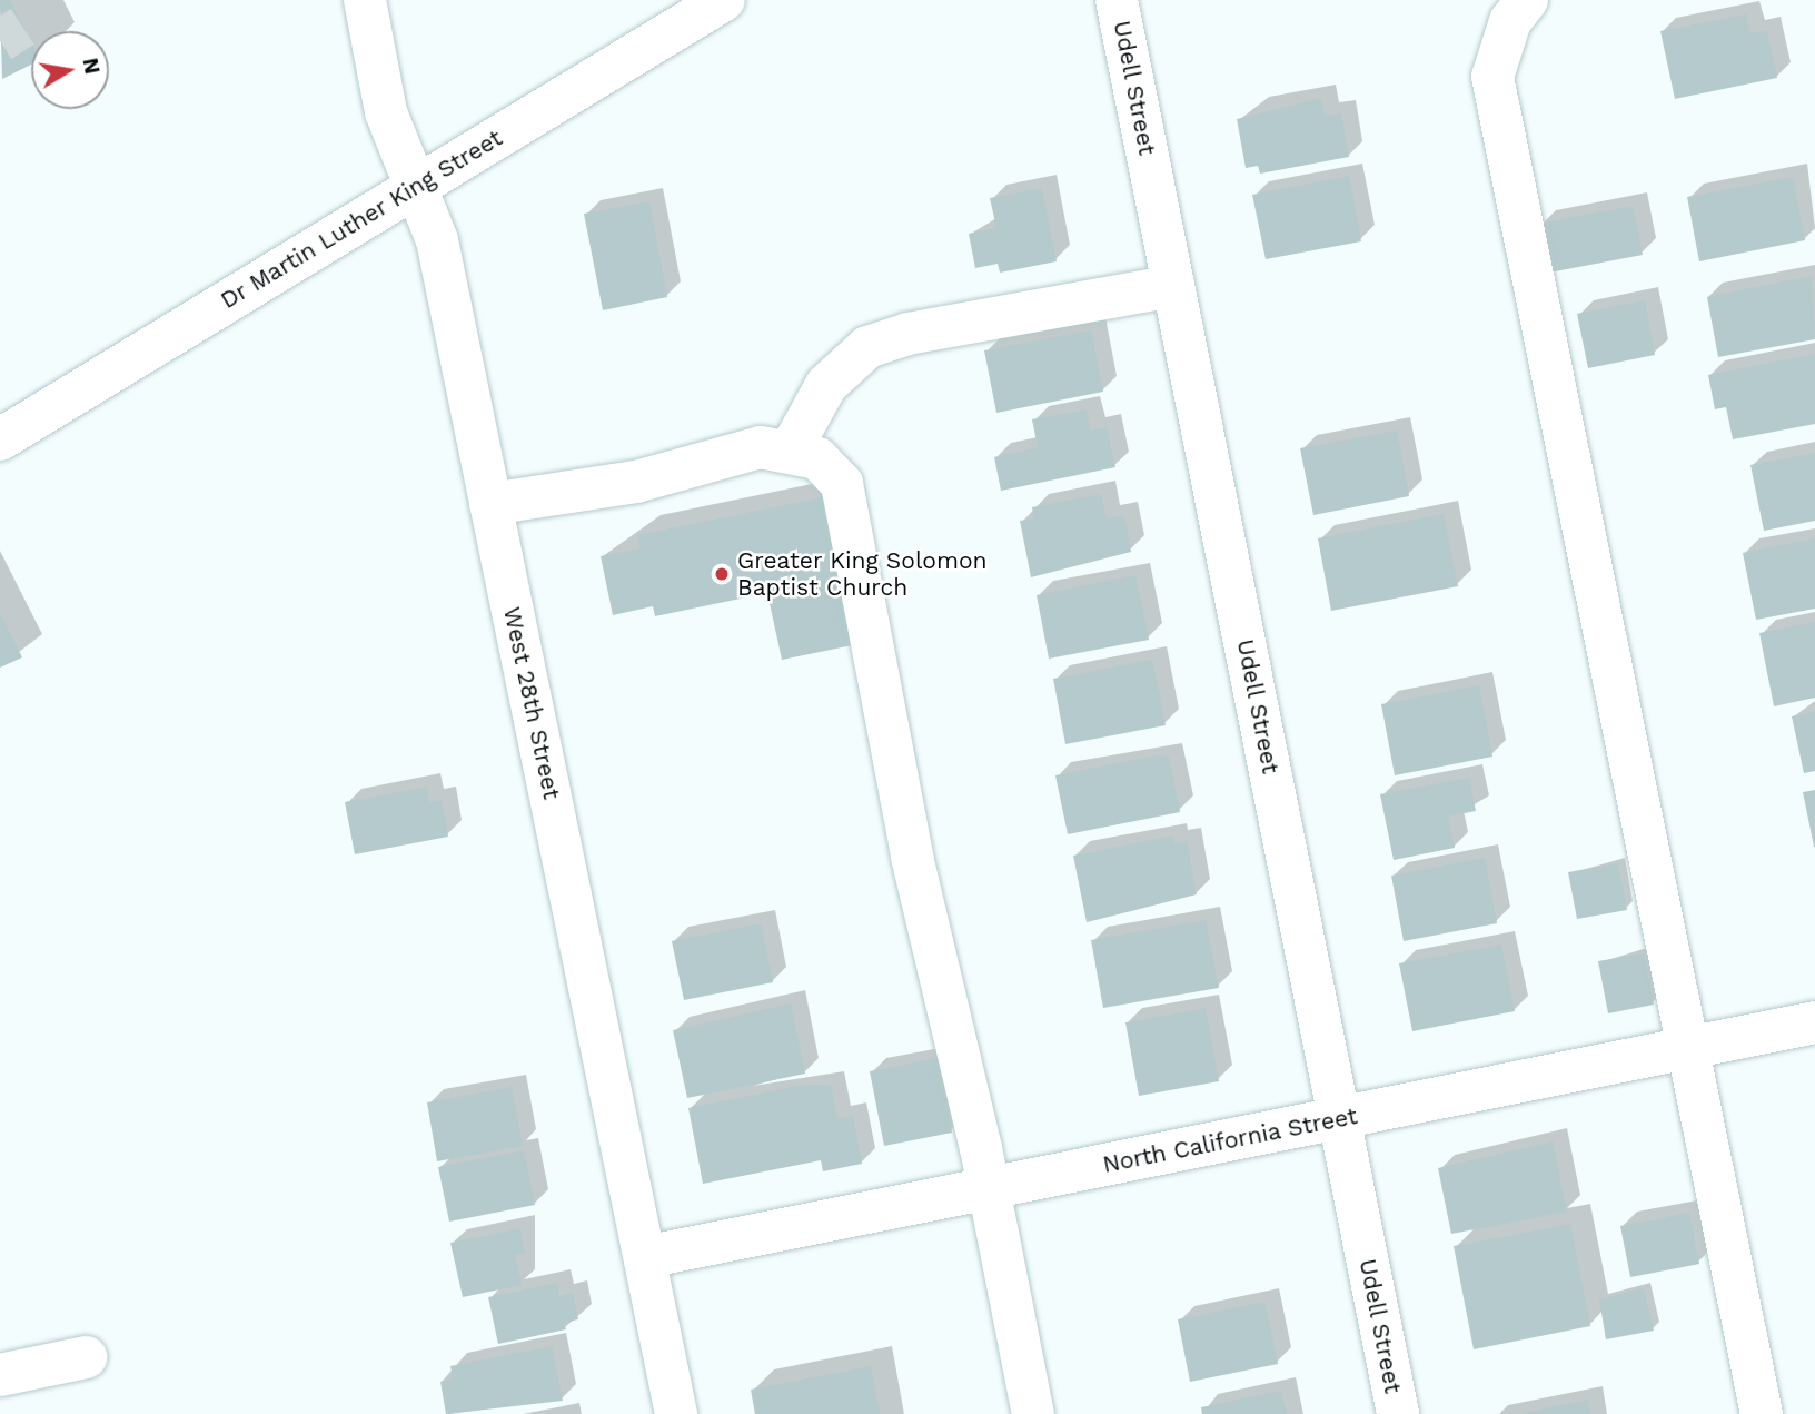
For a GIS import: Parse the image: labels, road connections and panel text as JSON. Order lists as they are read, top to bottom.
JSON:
{
  "streets": {
    "street": [
      "Udell Street",
      "Dr Martin Luther King Street",
      "West 28th Street",
      "North California Street"
    ]
  },
  "crossings": [
    ["Udell Street", "North California Street"],
    ["Dr Martin Luther King Street", "West 28th Street"],
    ["West 28th Street", "North California Street"]
  ],
  "places": ["Greater King Solomon Baptist Church"],
  "north": "right"
}
